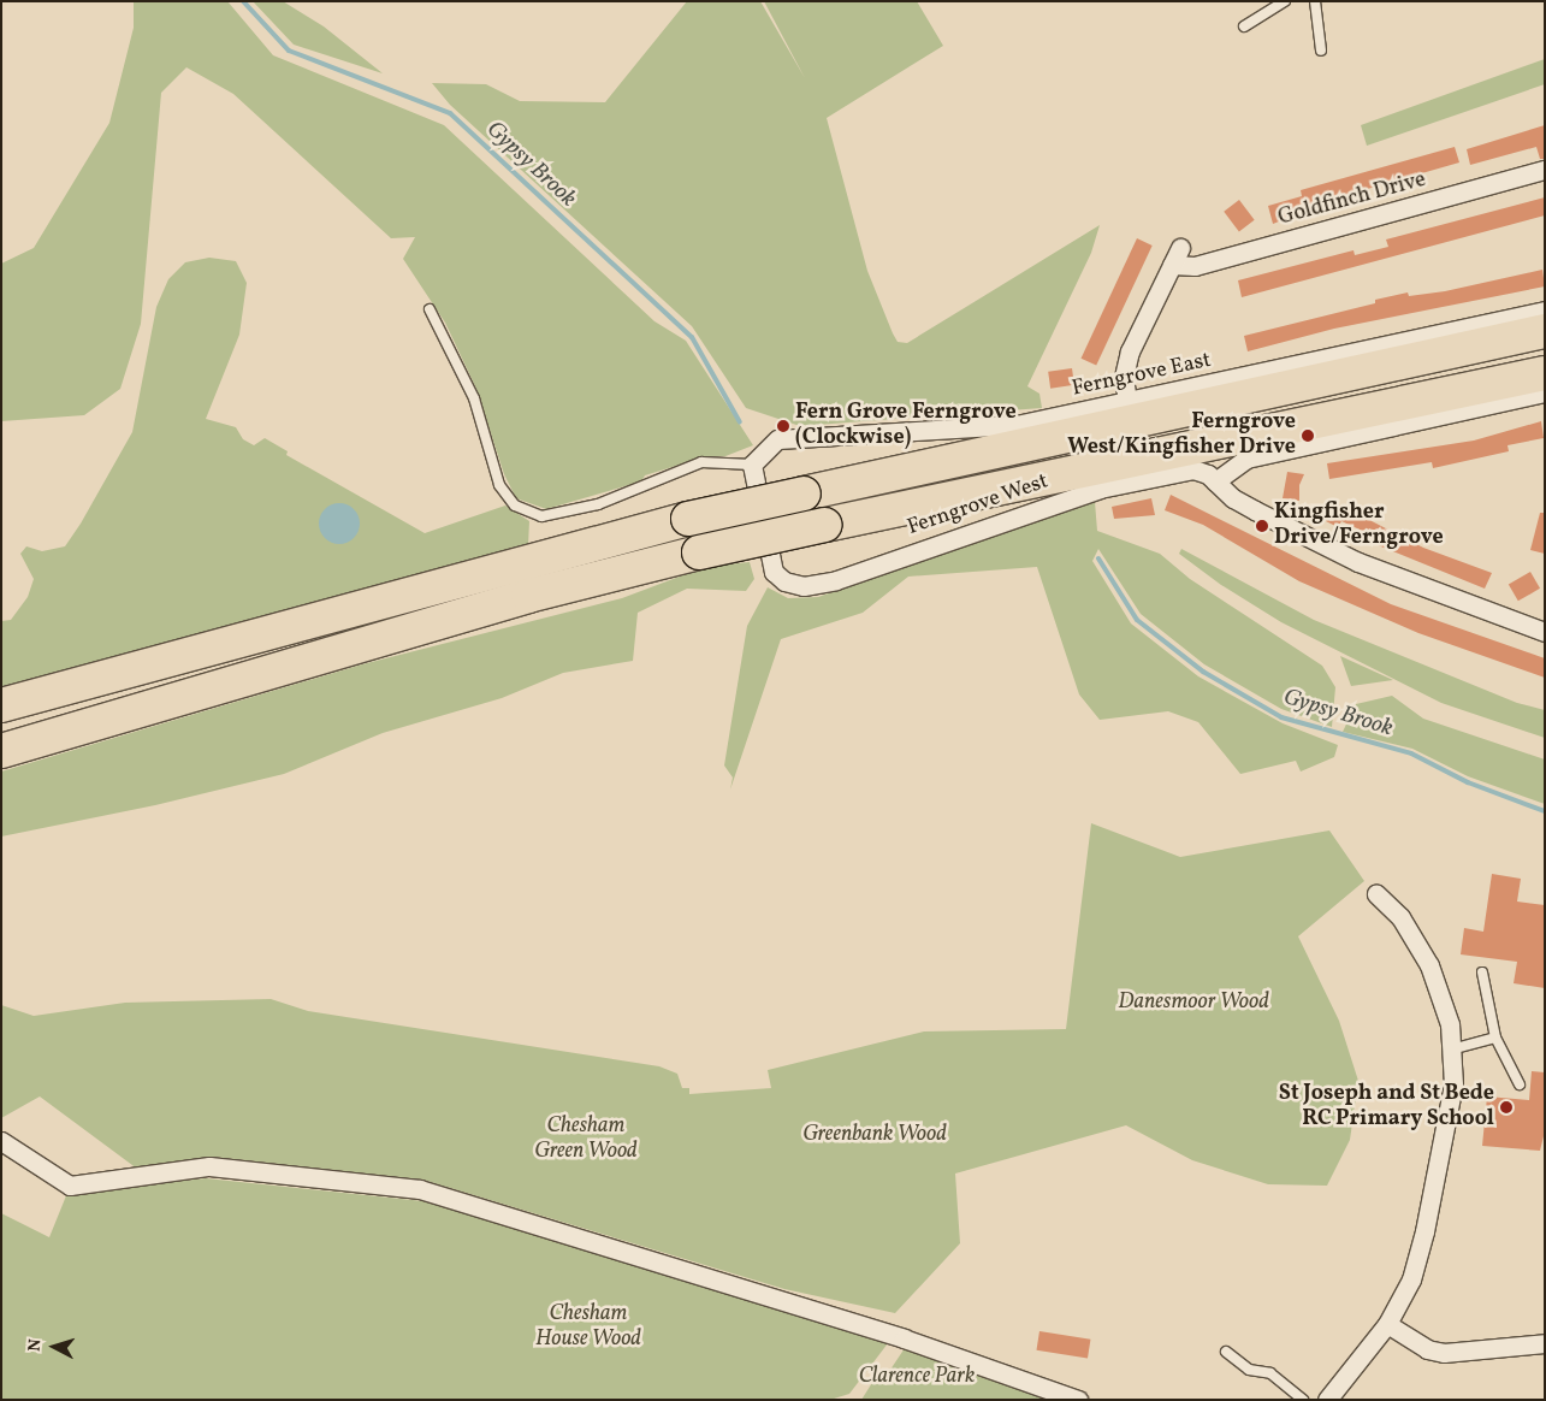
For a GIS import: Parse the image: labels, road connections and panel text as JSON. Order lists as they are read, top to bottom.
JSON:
{
  "streets": {
    "street": ["Goldfinch Drive", "Ferngrove East", "Ferngrove West"]
  },
  "crossings": [
    ["Ferngrove East", "Ferngrove West"]
  ],
  "water": ["Gypsy Brook"],
  "parks": [
    "Danesmoor Wood",
    "Chesham Green Wood",
    "Greenbank Wood",
    "Chesham House Wood",
    "Clarence Park"
  ],
  "places": [
    "Fern Grove Ferngrove (Clockwise)",
    "Ferngrove West/Kingfisher Drive",
    "Kingfisher Drive/Ferngrove",
    "St Joseph and St Bede RC Primary School"
  ],
  "north": "left"
}
